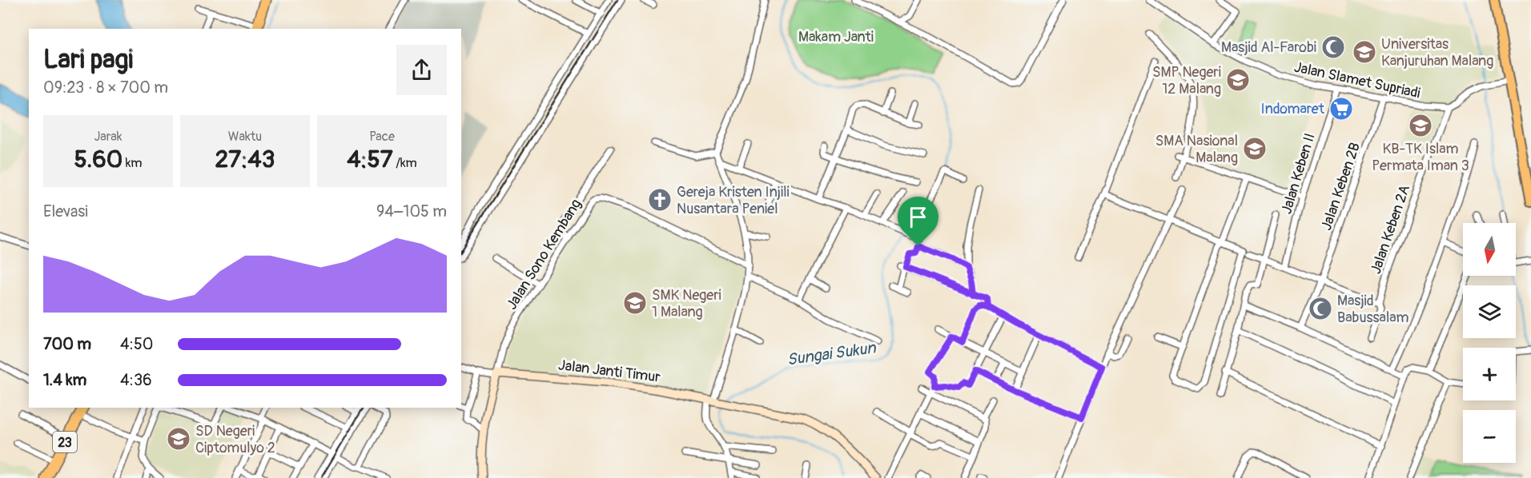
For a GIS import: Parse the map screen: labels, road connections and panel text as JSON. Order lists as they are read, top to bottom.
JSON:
{
  "streets": {
    "highway": ["23"],
    "street": [
      "Jalan Slamet Supriadi",
      "Jalan Keben II",
      "Jalan Keben 2B",
      "Jalan Keben 2A",
      "Jalan Sono Kembang",
      "Jalan Janti Timur"
    ]
  },
  "crossings": [
    ["Jalan Slamet Supriadi", "Jalan Keben II"],
    ["Jalan Slamet Supriadi", "Jalan Keben 2B"],
    ["Jalan Slamet Supriadi", "Jalan Keben 2A"],
    ["Jalan Sono Kembang", "Jalan Janti Timur"]
  ],
  "water": ["Sungai Sukun"],
  "parks": ["Makam Janti"],
  "places": {
    "mosque": ["Masjid Al-Farobi", "Masjid Babussalam"],
    "school or university": [
      "Universitas Kanjuruhan Malang",
      "SMP Negeri 12 Malang",
      "KB-TK Islam Permata Iman 3",
      "SMA Nasional Malang",
      "SMK Negeri 1 Malang",
      "SD Negeri Ciptomulyo 2"
    ],
    "supermarket": ["Indomaret"],
    "church": ["Gereja Kristen Injili Nusantara Peniel"]
  },
  "north": "bottom",
  "page": {
    "heading": ["Lari pagi", "09:23 · 8 × 700 m"],
    "stats": [
      ["Jarak", "5.60 km"],
      ["Waktu", "27:43"],
      ["Pace", "4:57 /km"]
    ],
    "chart": ["Elevasi", "94–105 m"],
    "map_buttons": ["+", "−"],
    "list": [
      {
        "name": "700 m",
        "note": "4:50"
      },
      {
        "name": "1.4 km",
        "note": "4:36"
      }
    ]
  }
}
